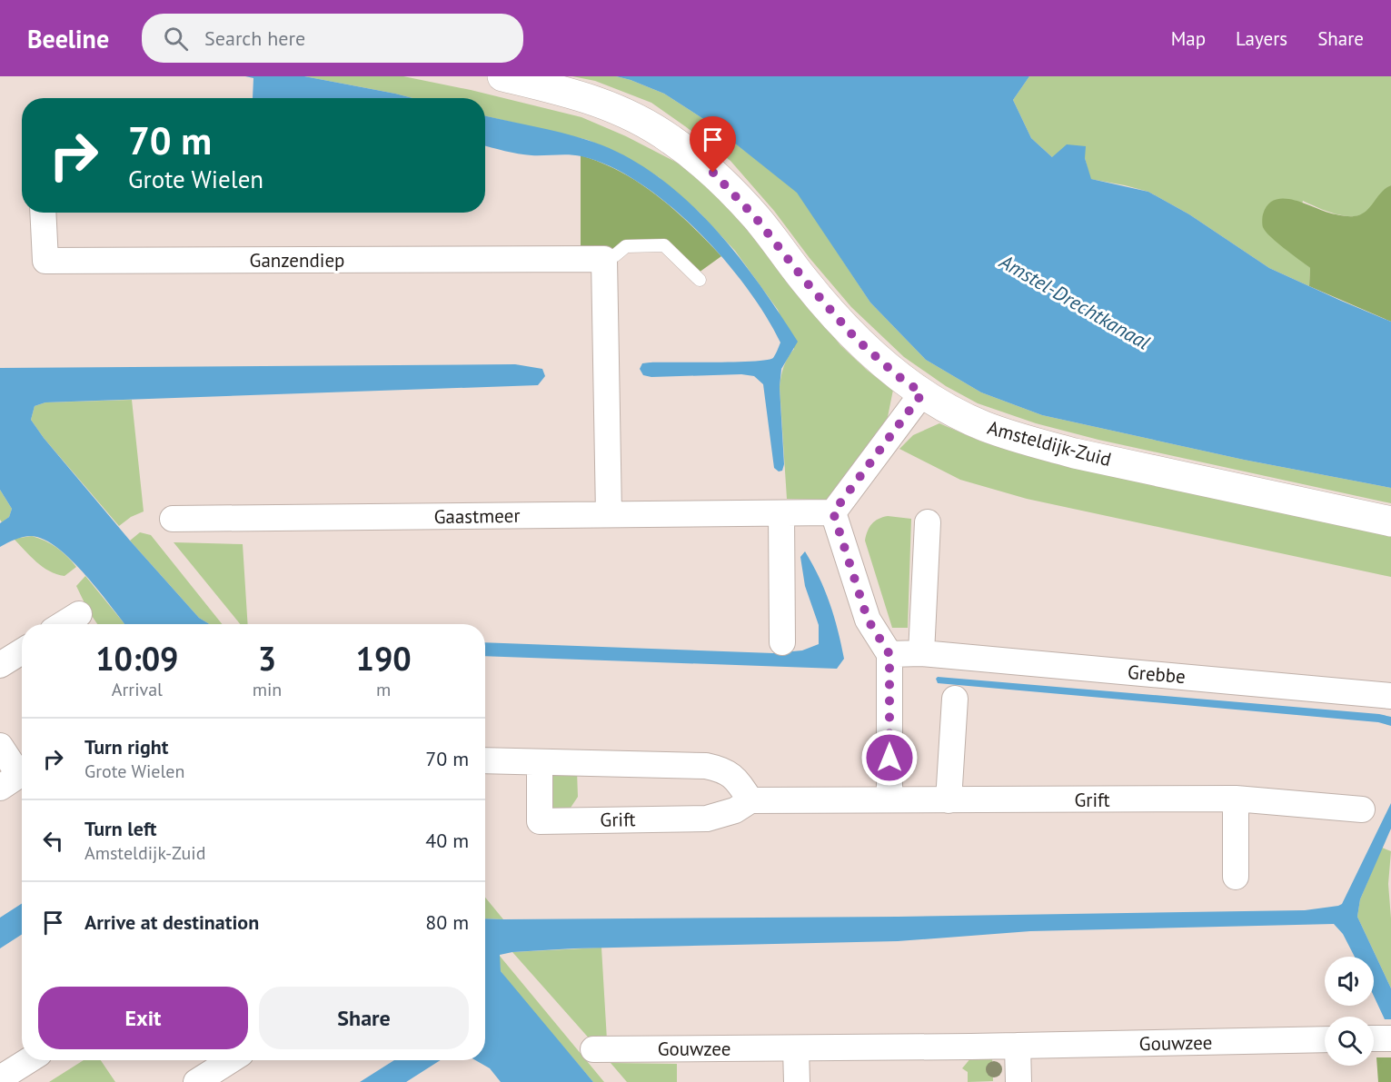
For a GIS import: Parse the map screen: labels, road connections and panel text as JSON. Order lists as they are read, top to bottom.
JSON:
{
  "streets": {
    "street": [
      "Ganzendiep",
      "Amsteldijk-Zuid",
      "Gaastmeer",
      "Grebbe",
      "Grift",
      "Gouwzee"
    ]
  },
  "water": ["Amstel-Drechtkanaal"],
  "page": {
    "header": "Beeline",
    "search": "Search here",
    "nav": ["Map", "Layers", "Share"],
    "turn": ["70 m", "Grote Wielen"],
    "eta": [
      "10:09",
      "Arrival",
      "3",
      "min",
      "190",
      "m"
    ],
    "list": [
      {
        "name": "Turn right",
        "note": "Grote Wielen",
        "value": "70 m"
      },
      {
        "name": "Turn left",
        "note": "Amsteldijk-Zuid",
        "value": "40 m"
      },
      {
        "name": "Arrive at destination",
        "value": "80 m"
      }
    ],
    "buttons": ["Exit", "Share"]
  }
}
